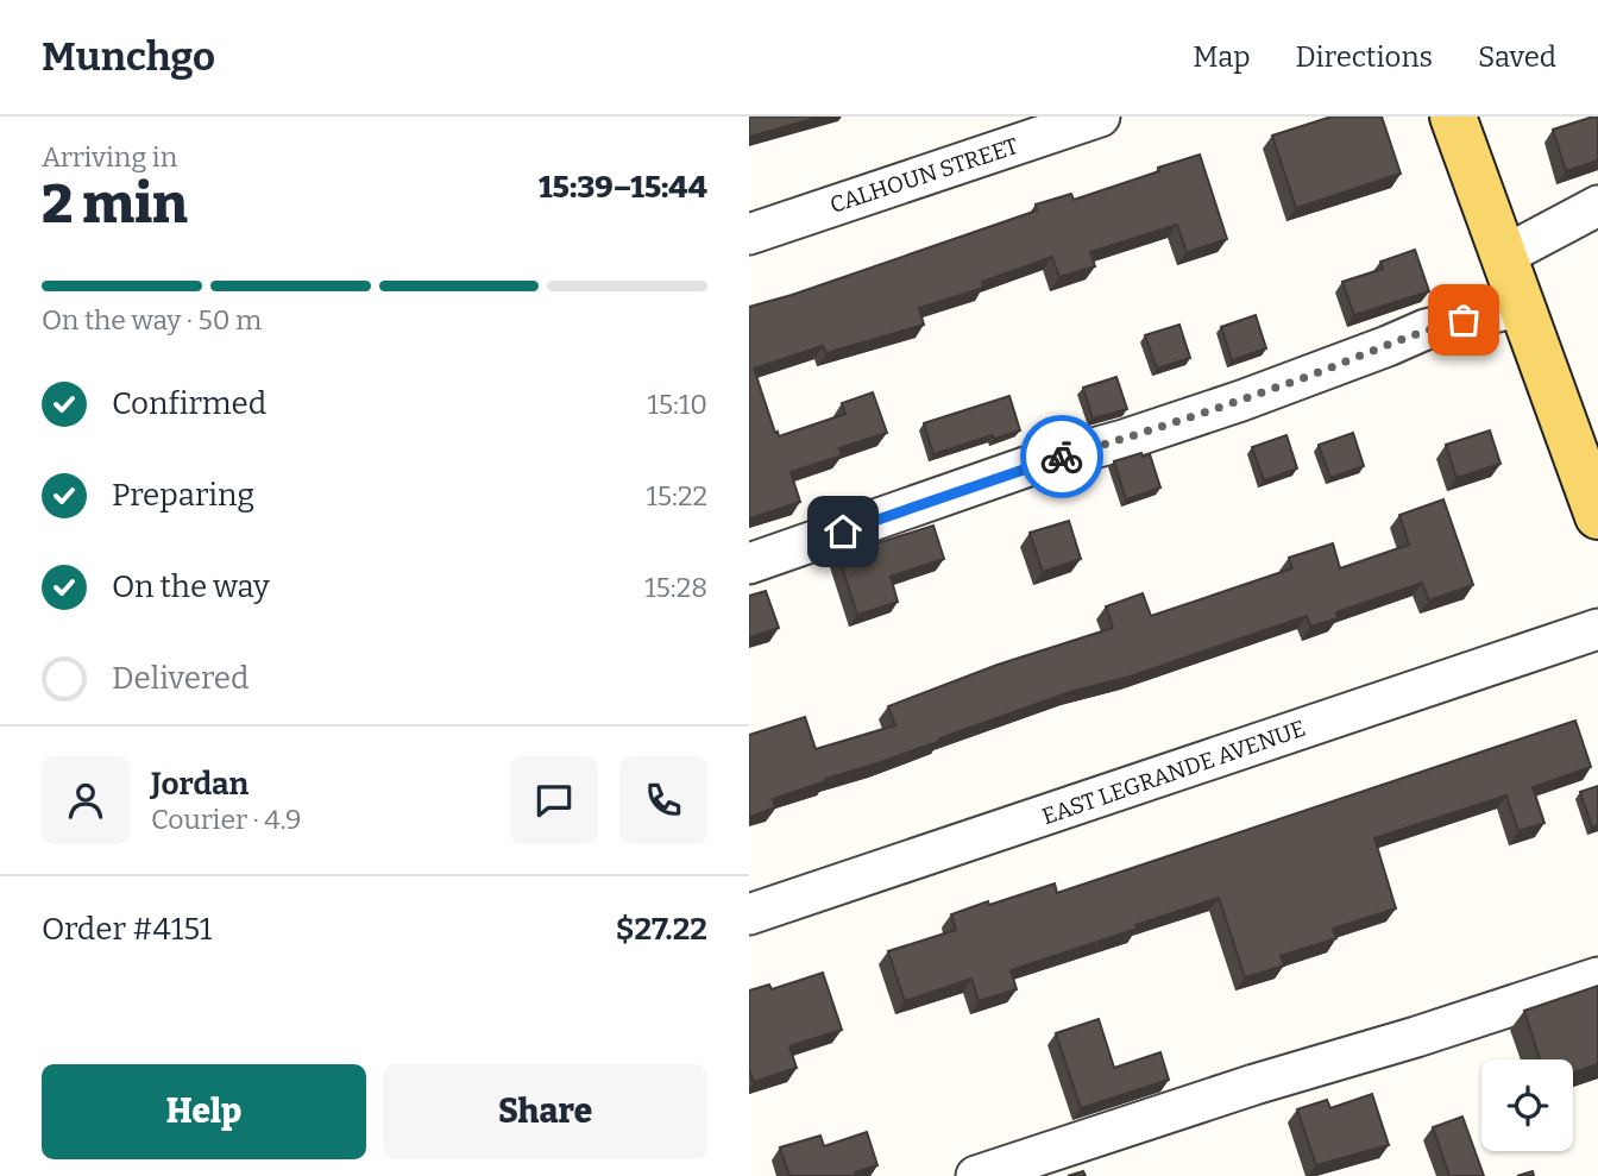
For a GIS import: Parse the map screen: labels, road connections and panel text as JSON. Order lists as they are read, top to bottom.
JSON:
{
  "streets": {
    "street": ["CALHOUN STREET", "EAST LEGRANDE AVENUE"]
  },
  "page": {
    "header": "Munchgo",
    "nav": ["Map", "Directions", "Saved"],
    "heading": ["2 min", "Arriving in", "15:39–15:44"],
    "panel": [
      "Jordan",
      "Courier · 4.9",
      "Order #4151",
      "$27.22"
    ],
    "bar": "On the way · 50 m",
    "list": [
      ["Confirmed", "15:10"],
      ["Preparing", "15:22"],
      ["On the way", "15:28"],
      "Delivered"
    ],
    "buttons": ["Help", "Share"]
  }
}
